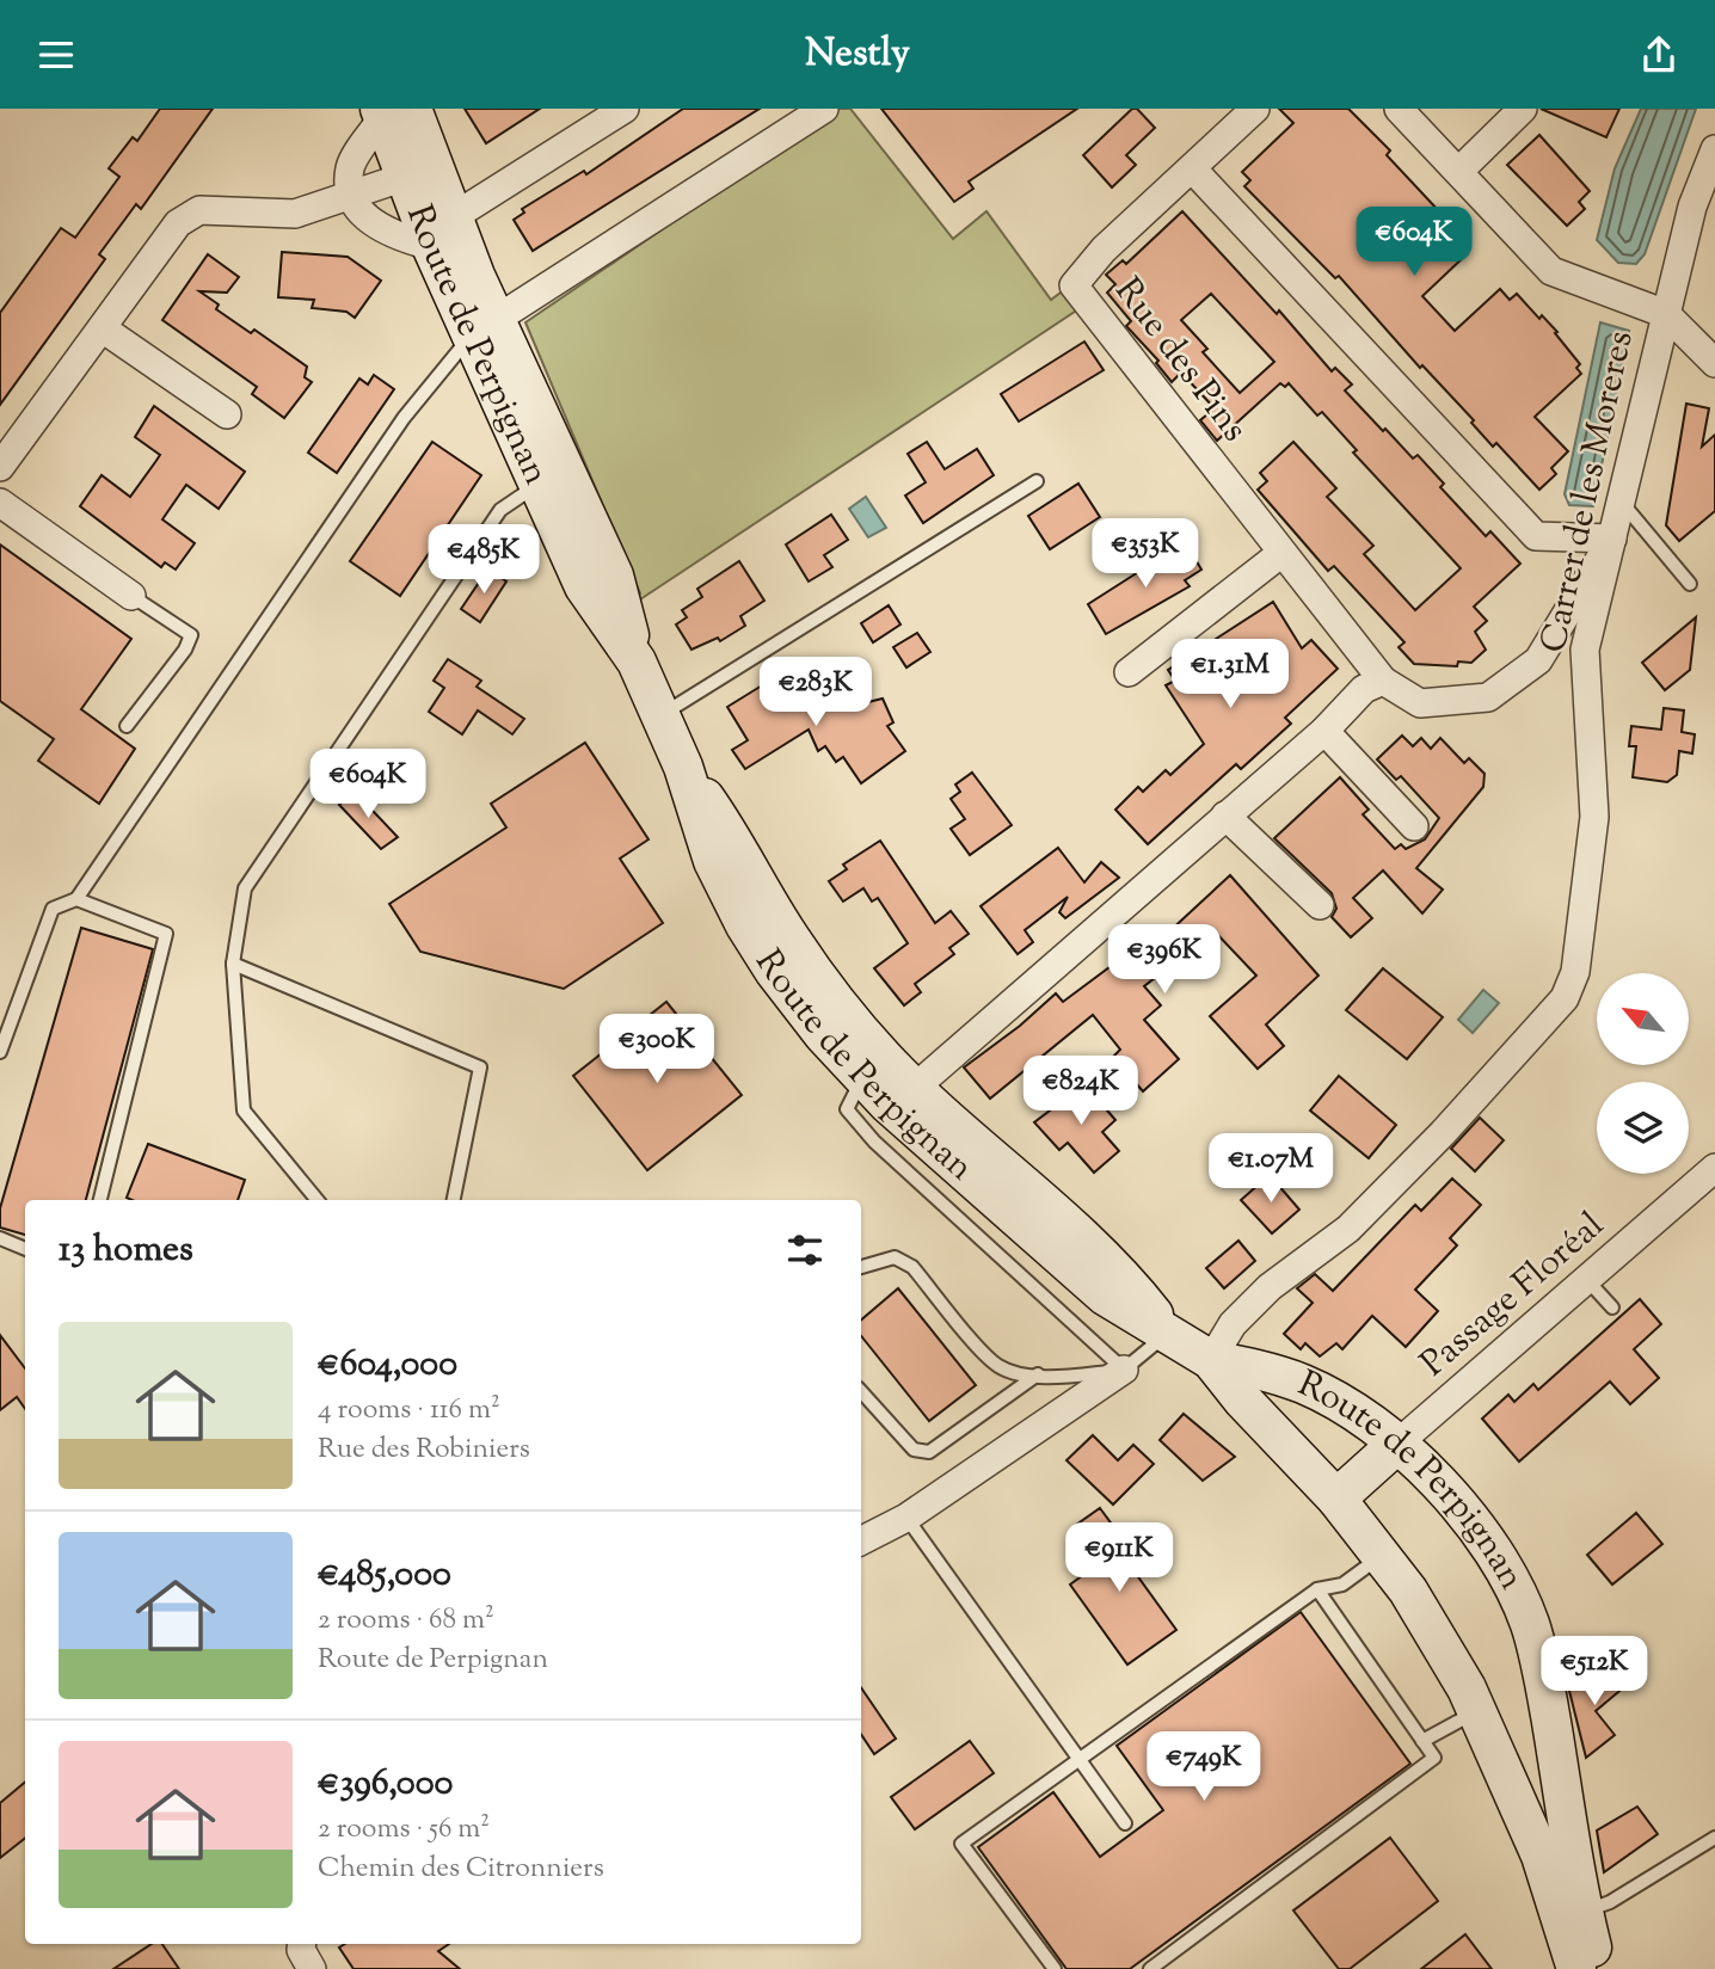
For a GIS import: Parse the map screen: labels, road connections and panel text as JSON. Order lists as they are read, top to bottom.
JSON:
{
  "streets": {
    "main road": ["Route de Perpignan"],
    "street": ["Rue des Pins", "Carrer de les Moreres", "Passage Floréal"]
  },
  "crossings": [
    ["Route de Perpignan", "Carrer de les Moreres"],
    ["Route de Perpignan", "Passage Floréal"],
    ["Rue des Pins", "Carrer de les Moreres"]
  ],
  "north": "top left",
  "page": {
    "header": "Nestly",
    "price": [
      "€604K",
      "€353K",
      "€485K",
      "€1.31M",
      "€283K",
      "€604K",
      "€396K",
      "€300K",
      "€824K",
      "€1.07M",
      "€911K",
      "€512K",
      "€749K"
    ],
    "heading": "13 homes",
    "list": [
      {
        "name": "€604,000",
        "note": "4 rooms · 116 m² · Rue des Robiniers"
      },
      {
        "name": "€485,000",
        "note": "2 rooms · 68 m² · Route de Perpignan"
      },
      {
        "name": "€396,000",
        "note": "2 rooms · 56 m² · Chemin des Citronniers"
      }
    ]
  }
}
